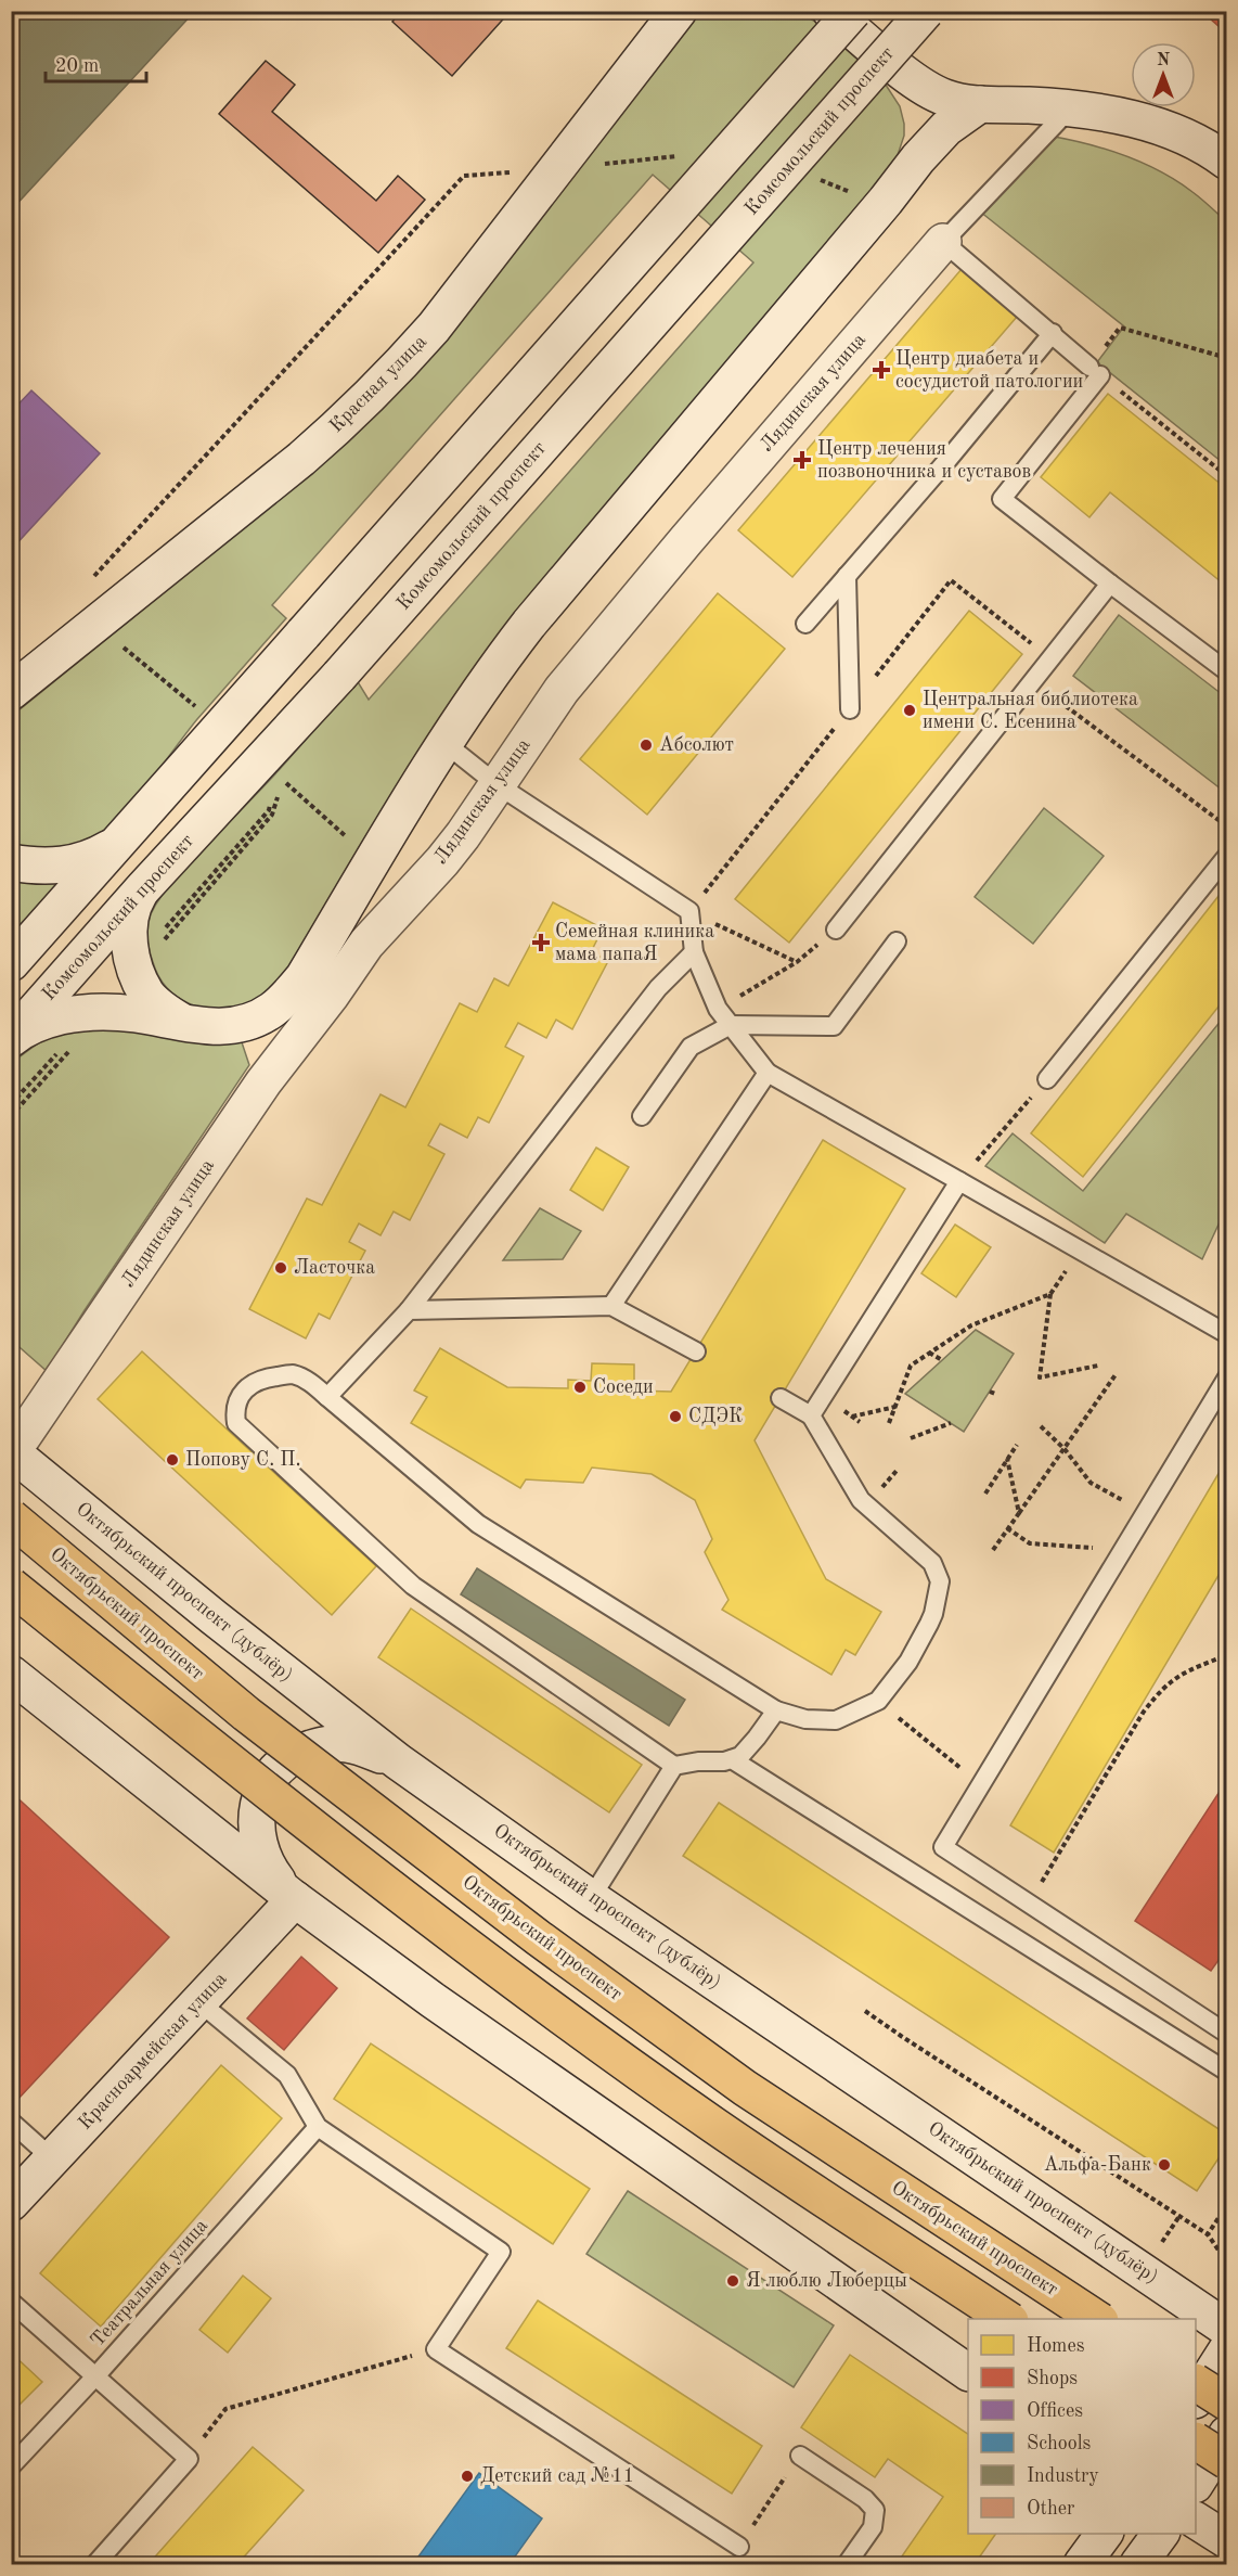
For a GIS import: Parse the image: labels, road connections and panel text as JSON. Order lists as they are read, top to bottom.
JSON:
{
  "streets": {
    "main road": [
      "Комсомольский проспект",
      "Красная улица",
      "Лядинская улица",
      "Октябрьский проспект (дублёр)",
      "Октябрьский проспект",
      "Красноармейская улица"
    ],
    "lane": ["Театральная улица"]
  },
  "crossings": [
    ["Лядинская улица", "Октябрьский проспект (дублёр)"]
  ],
  "places": {
    "health": ["Центр диабета и сосудистой патологии", "Центр лечения позвоночника и суставов", "Семейная клиника мама папаЯ"],
    "other": [
      "Центральная библиотека имени С. Есенина",
      "Абсолют",
      "Ласточка",
      "Соседи",
      "СДЭК",
      "Попову С. П.",
      "Альфа-Банк",
      "Я люблю Люберцы",
      "Детский сад №11"
    ]
  },
  "legend": [
    "Homes",
    "Shops",
    "Offices",
    "Schools",
    "Industry",
    "Other"
  ],
  "scale_bar": "20 m",
  "north": "top"
}
